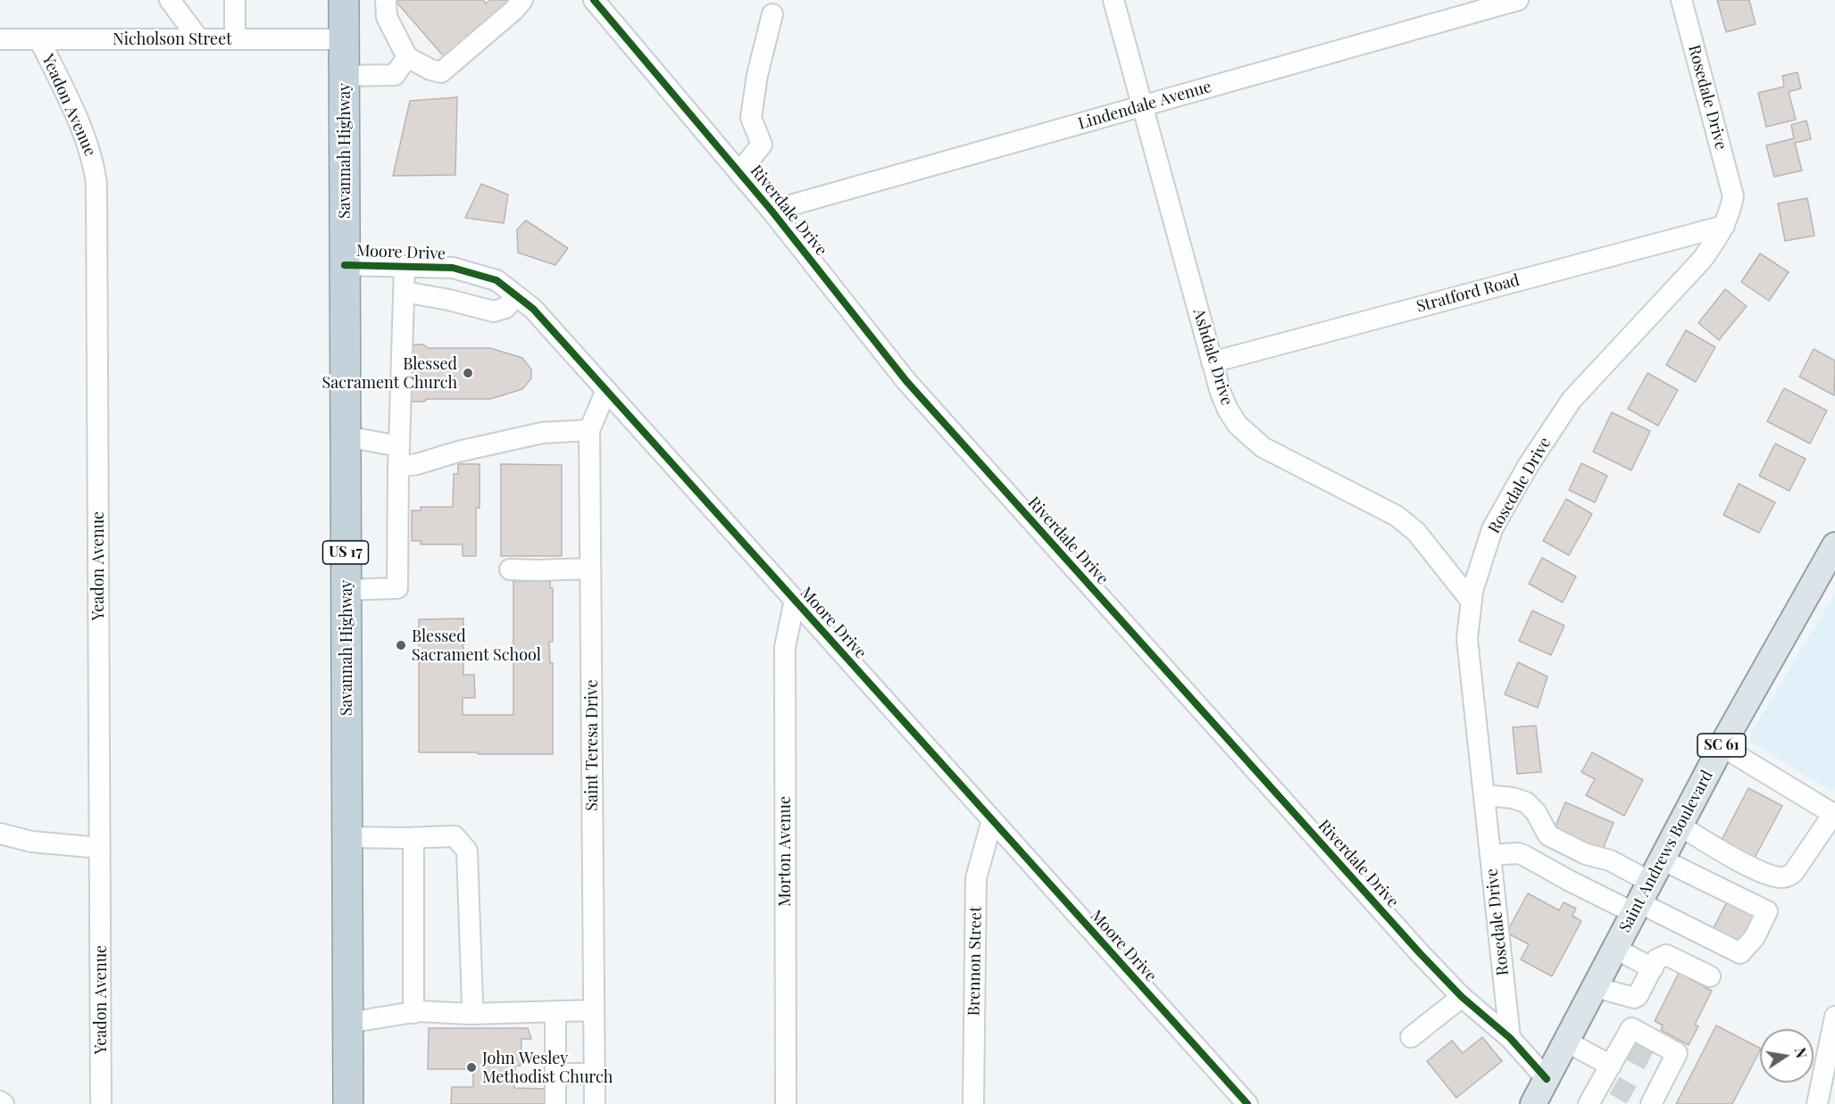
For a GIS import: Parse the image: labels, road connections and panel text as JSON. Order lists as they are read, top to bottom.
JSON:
{
  "streets": {
    "highway": ["Savannah Highway", "US 17"],
    "main road": ["SC 61", "Saint Andrews Boulevard"],
    "street": [
      "Nicholson Street",
      "Rosedale Drive",
      "Yeadon Avenue",
      "Lindendale Avenue",
      "Riverdale Drive",
      "Moore Drive",
      "Stratford Road",
      "Ashdale Drive",
      "Saint Teresa Drive",
      "Morton Avenue",
      "Brennon Street"
    ]
  },
  "crossings": [
    ["Nicholson Street", "Yeadon Avenue"],
    ["Nicholson Street", "Savannah Highway"],
    ["Rosedale Drive", "Riverdale Drive"],
    ["Rosedale Drive", "Stratford Road"],
    ["Rosedale Drive", "Ashdale Drive"],
    ["Lindendale Avenue", "Riverdale Drive"],
    ["Lindendale Avenue", "Ashdale Drive"],
    ["Savannah Highway", "Moore Drive"],
    ["Riverdale Drive", "Saint Andrews Boulevard"],
    ["Moore Drive", "Saint Teresa Drive"],
    ["Moore Drive", "Morton Avenue"],
    ["Moore Drive", "Brennon Street"],
    ["Stratford Road", "Ashdale Drive"]
  ],
  "places": ["Blessed Sacrament Church", "Blessed Sacrament School", "John Wesley Methodist Church"],
  "north": "right"
}
